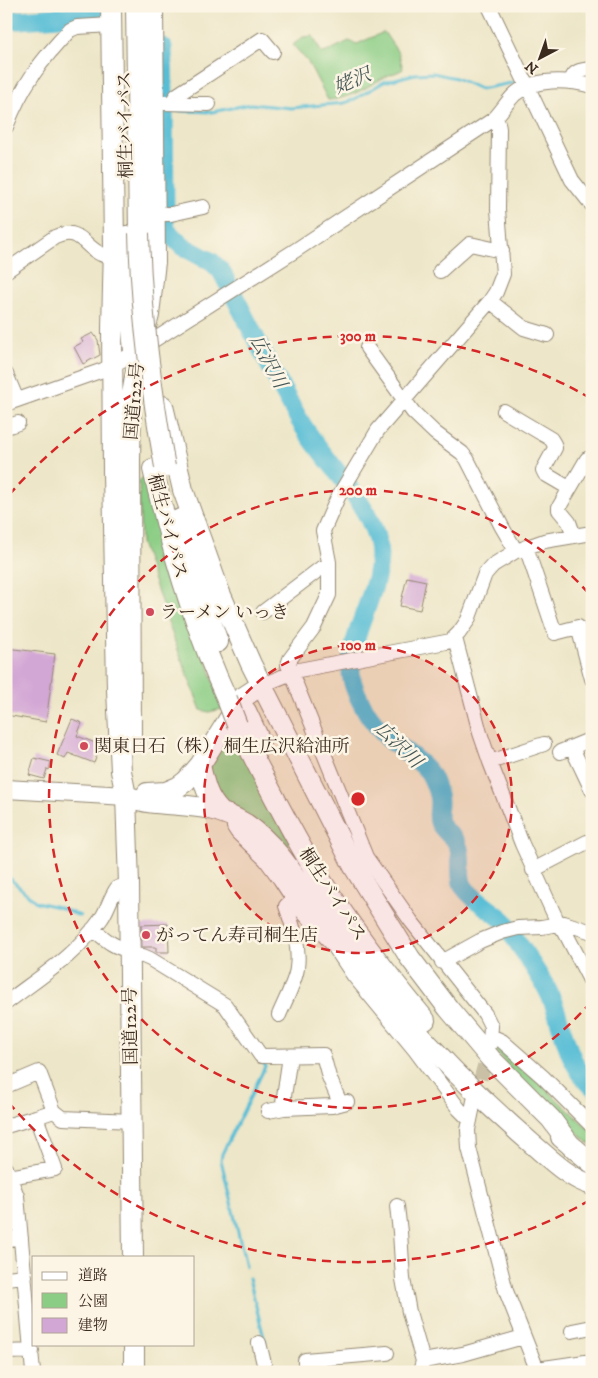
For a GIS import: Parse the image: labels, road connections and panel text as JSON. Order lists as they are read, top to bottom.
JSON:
{
  "streets": {
    "highway": ["桐生バイパス", "国道122号"]
  },
  "water": ["姥沢", "広沢川"],
  "places": ["ラーメン いっき", "関東日石（株） 桐生広沢給油所", "がってん寿司桐生店"],
  "legend": ["道路", "公園", "建物"],
  "north": "bottom left",
  "rings": ["300 m", "200 m", "100 m"]
}
